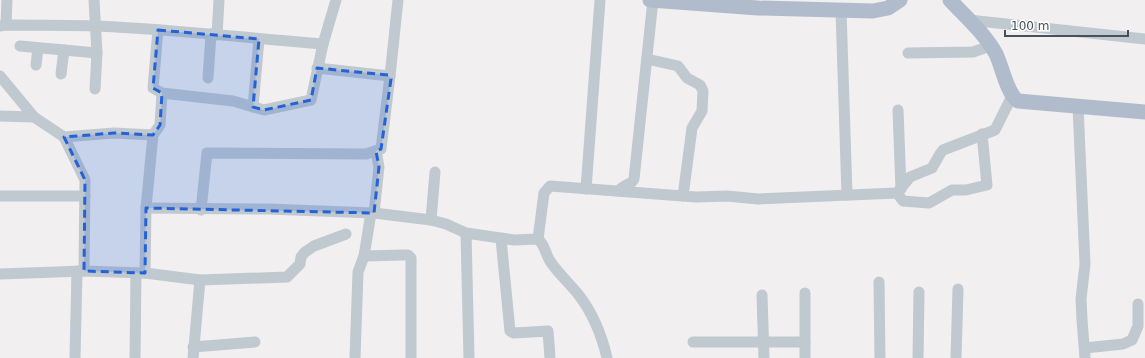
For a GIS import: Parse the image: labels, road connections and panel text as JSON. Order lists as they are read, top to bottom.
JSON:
{
  "scale_bar": "100 m"
}
